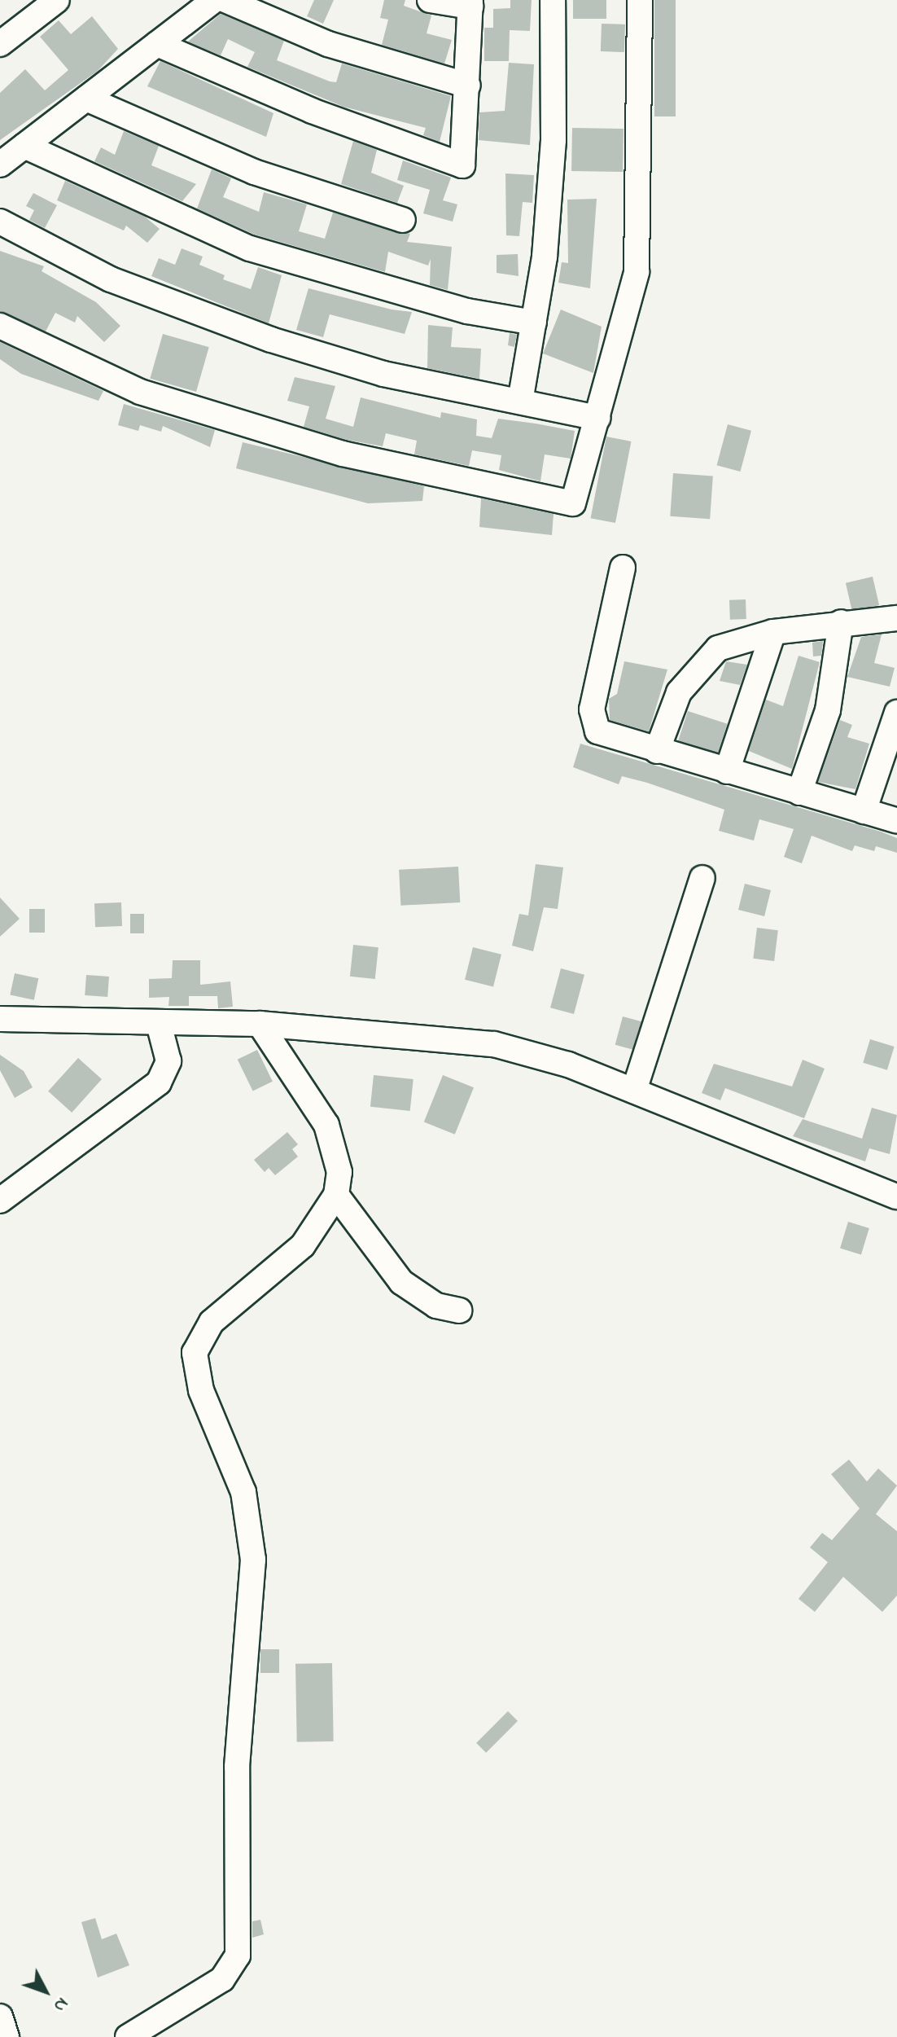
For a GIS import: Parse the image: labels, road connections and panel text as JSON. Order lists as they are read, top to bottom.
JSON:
{
  "north": "bottom right"
}
